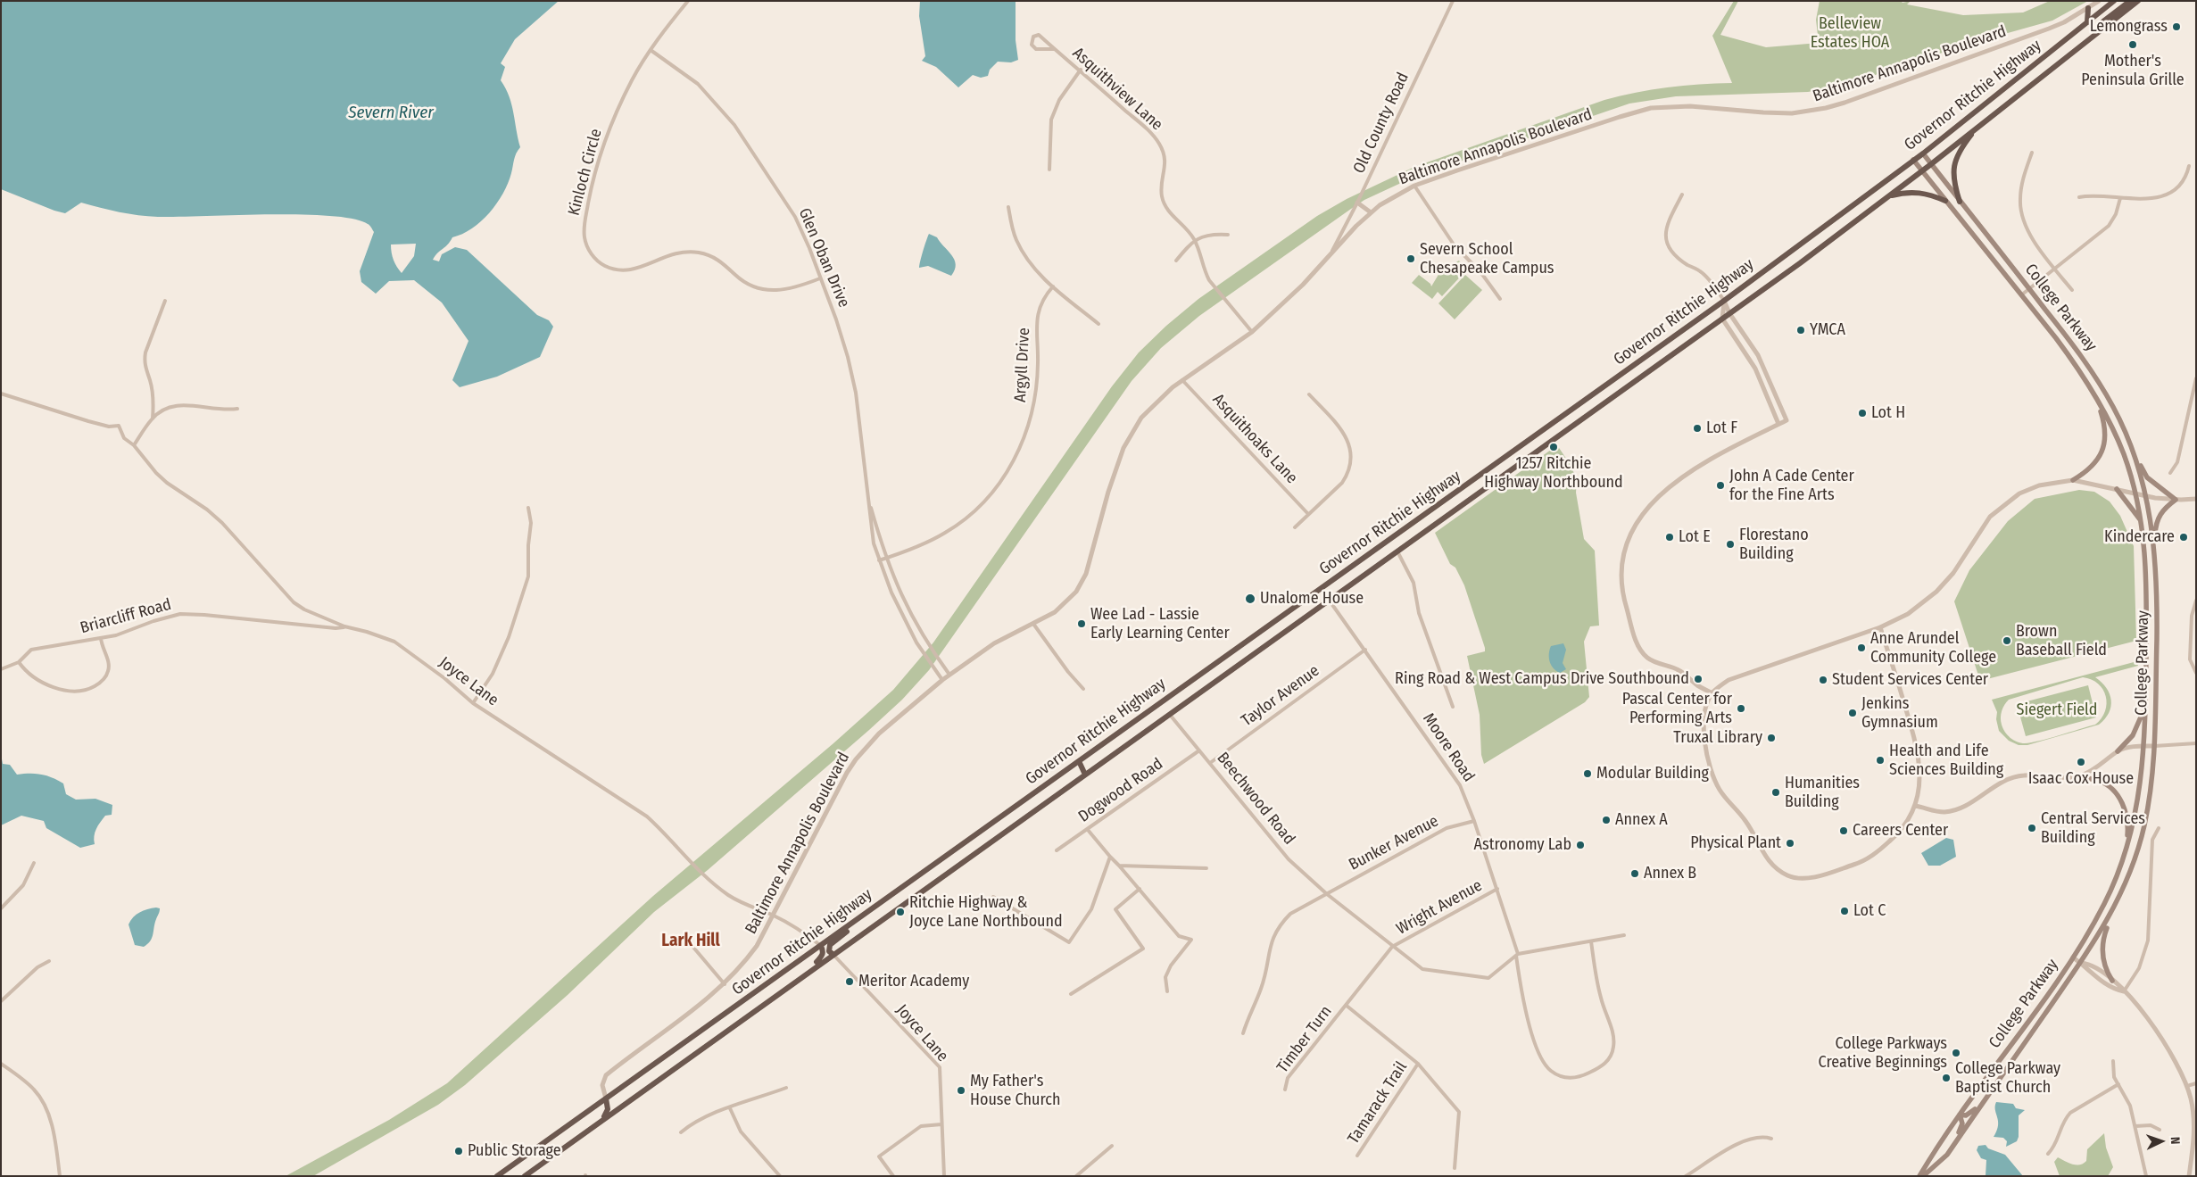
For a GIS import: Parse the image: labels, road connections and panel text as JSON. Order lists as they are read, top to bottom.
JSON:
{
  "streets": {
    "highway": ["Governor Ritchie Highway"],
    "main road": ["College Parkway"],
    "street": [
      "Baltimore Annapolis Boulevard",
      "Asquithview Lane",
      "Old County Road",
      "Kinloch Circle",
      "Glen Oban Drive",
      "Argyll Drive",
      "Asquithoaks Lane",
      "Briarcliff Road",
      "Joyce Lane",
      "Taylor Avenue",
      "Moore Road",
      "Dogwood Road",
      "Beechwood Road",
      "Bunker Avenue",
      "Wright Avenue",
      "Timber Turn",
      "Tamarack Trail"
    ]
  },
  "crossings": [
    ["Baltimore Annapolis Boulevard", "Asquithview Lane"],
    ["Baltimore Annapolis Boulevard", "Governor Ritchie Highway"],
    ["Baltimore Annapolis Boulevard", "Old County Road"],
    ["Baltimore Annapolis Boulevard", "Glen Oban Drive"],
    ["Baltimore Annapolis Boulevard", "Asquithoaks Lane"],
    ["Baltimore Annapolis Boulevard", "Joyce Lane"],
    ["Governor Ritchie Highway", "College Parkway"],
    ["Governor Ritchie Highway", "Joyce Lane"],
    ["Governor Ritchie Highway", "Moore Road"],
    ["Governor Ritchie Highway", "Beechwood Road"],
    ["Kinloch Circle", "Glen Oban Drive"],
    ["Glen Oban Drive", "Argyll Drive"],
    ["Briarcliff Road", "Joyce Lane"],
    ["Taylor Avenue", "Moore Road"],
    ["Taylor Avenue", "Beechwood Road"],
    ["Moore Road", "Beechwood Road"],
    ["Moore Road", "Bunker Avenue"],
    ["Moore Road", "Wright Avenue"],
    ["Dogwood Road", "Beechwood Road"],
    ["Beechwood Road", "Bunker Avenue"],
    ["Beechwood Road", "Wright Avenue"],
    ["Beechwood Road", "Timber Turn"],
    ["Wright Avenue", "Timber Turn"]
  ],
  "districts": ["Lark Hill"],
  "water": ["Severn River"],
  "parks": ["Belleview Estates HOA", "Siegert Field"],
  "places": [
    "Lemongrass",
    "Mother's Peninsula Grille",
    "Severn School Chesapeake Campus",
    "YMCA",
    "Lot H",
    "Lot F",
    "1257 Ritchie Highway Northbound",
    "John A Cade Center for the Fine Arts",
    "Lot E",
    "Kindercare",
    "Florestano Building",
    "Unalome House",
    "Wee Lad - Lassie Early Learning Center",
    "Brown Baseball Field",
    "Anne Arundel Community College",
    "Ring Road & West Campus Drive Southbound",
    "Student Services Center",
    "Pascal Center for Performing Arts",
    "Jenkins Gymnasium",
    "Truxal Library",
    "Health and Life Sciences Building",
    "Isaac Cox House",
    "Modular Building",
    "Humanities Building",
    "Annex A",
    "Central Services Building",
    "Careers Center",
    "Physical Plant",
    "Astronomy Lab",
    "Annex B",
    "Lot C",
    "Ritchie Highway & Joyce Lane Northbound",
    "Meritor Academy",
    "College Parkways Creative Beginnings",
    "College Parkway Baptist Church",
    "My Father's House Church",
    "Public Storage"
  ],
  "north": "right"
}
